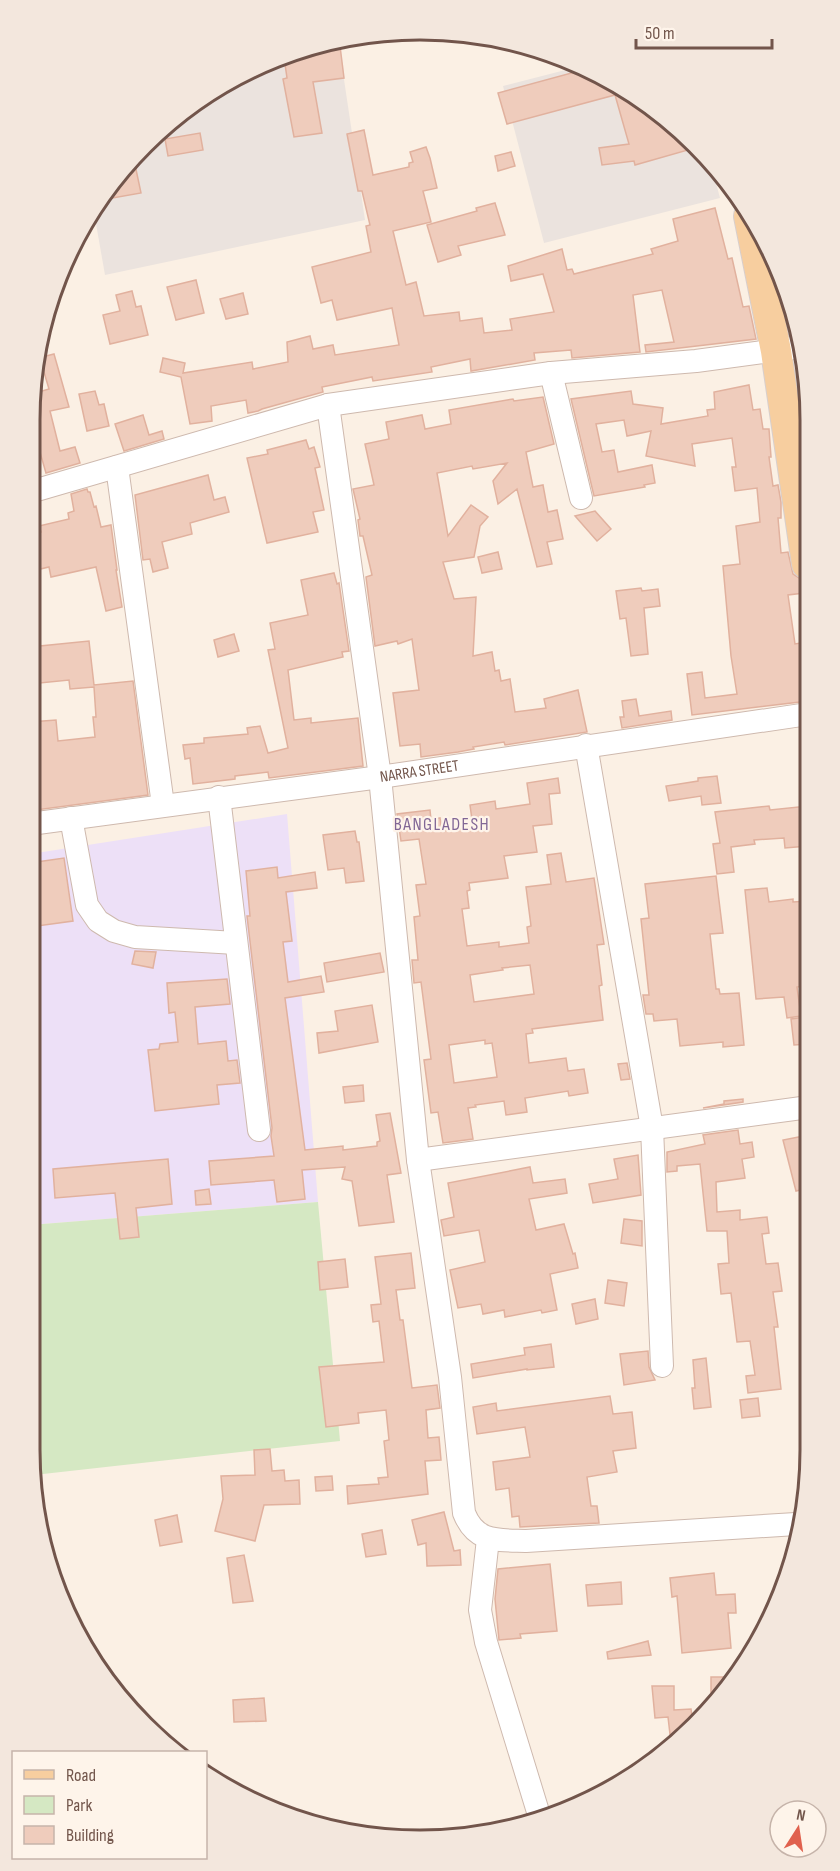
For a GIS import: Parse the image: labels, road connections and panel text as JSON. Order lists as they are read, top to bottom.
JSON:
{
  "streets": {
    "street": ["NARRA STREET"]
  },
  "districts": ["BANGLADESH"],
  "legend": ["Road", "Park", "Building"],
  "scale_bar": "50 m",
  "north": "top"
}
